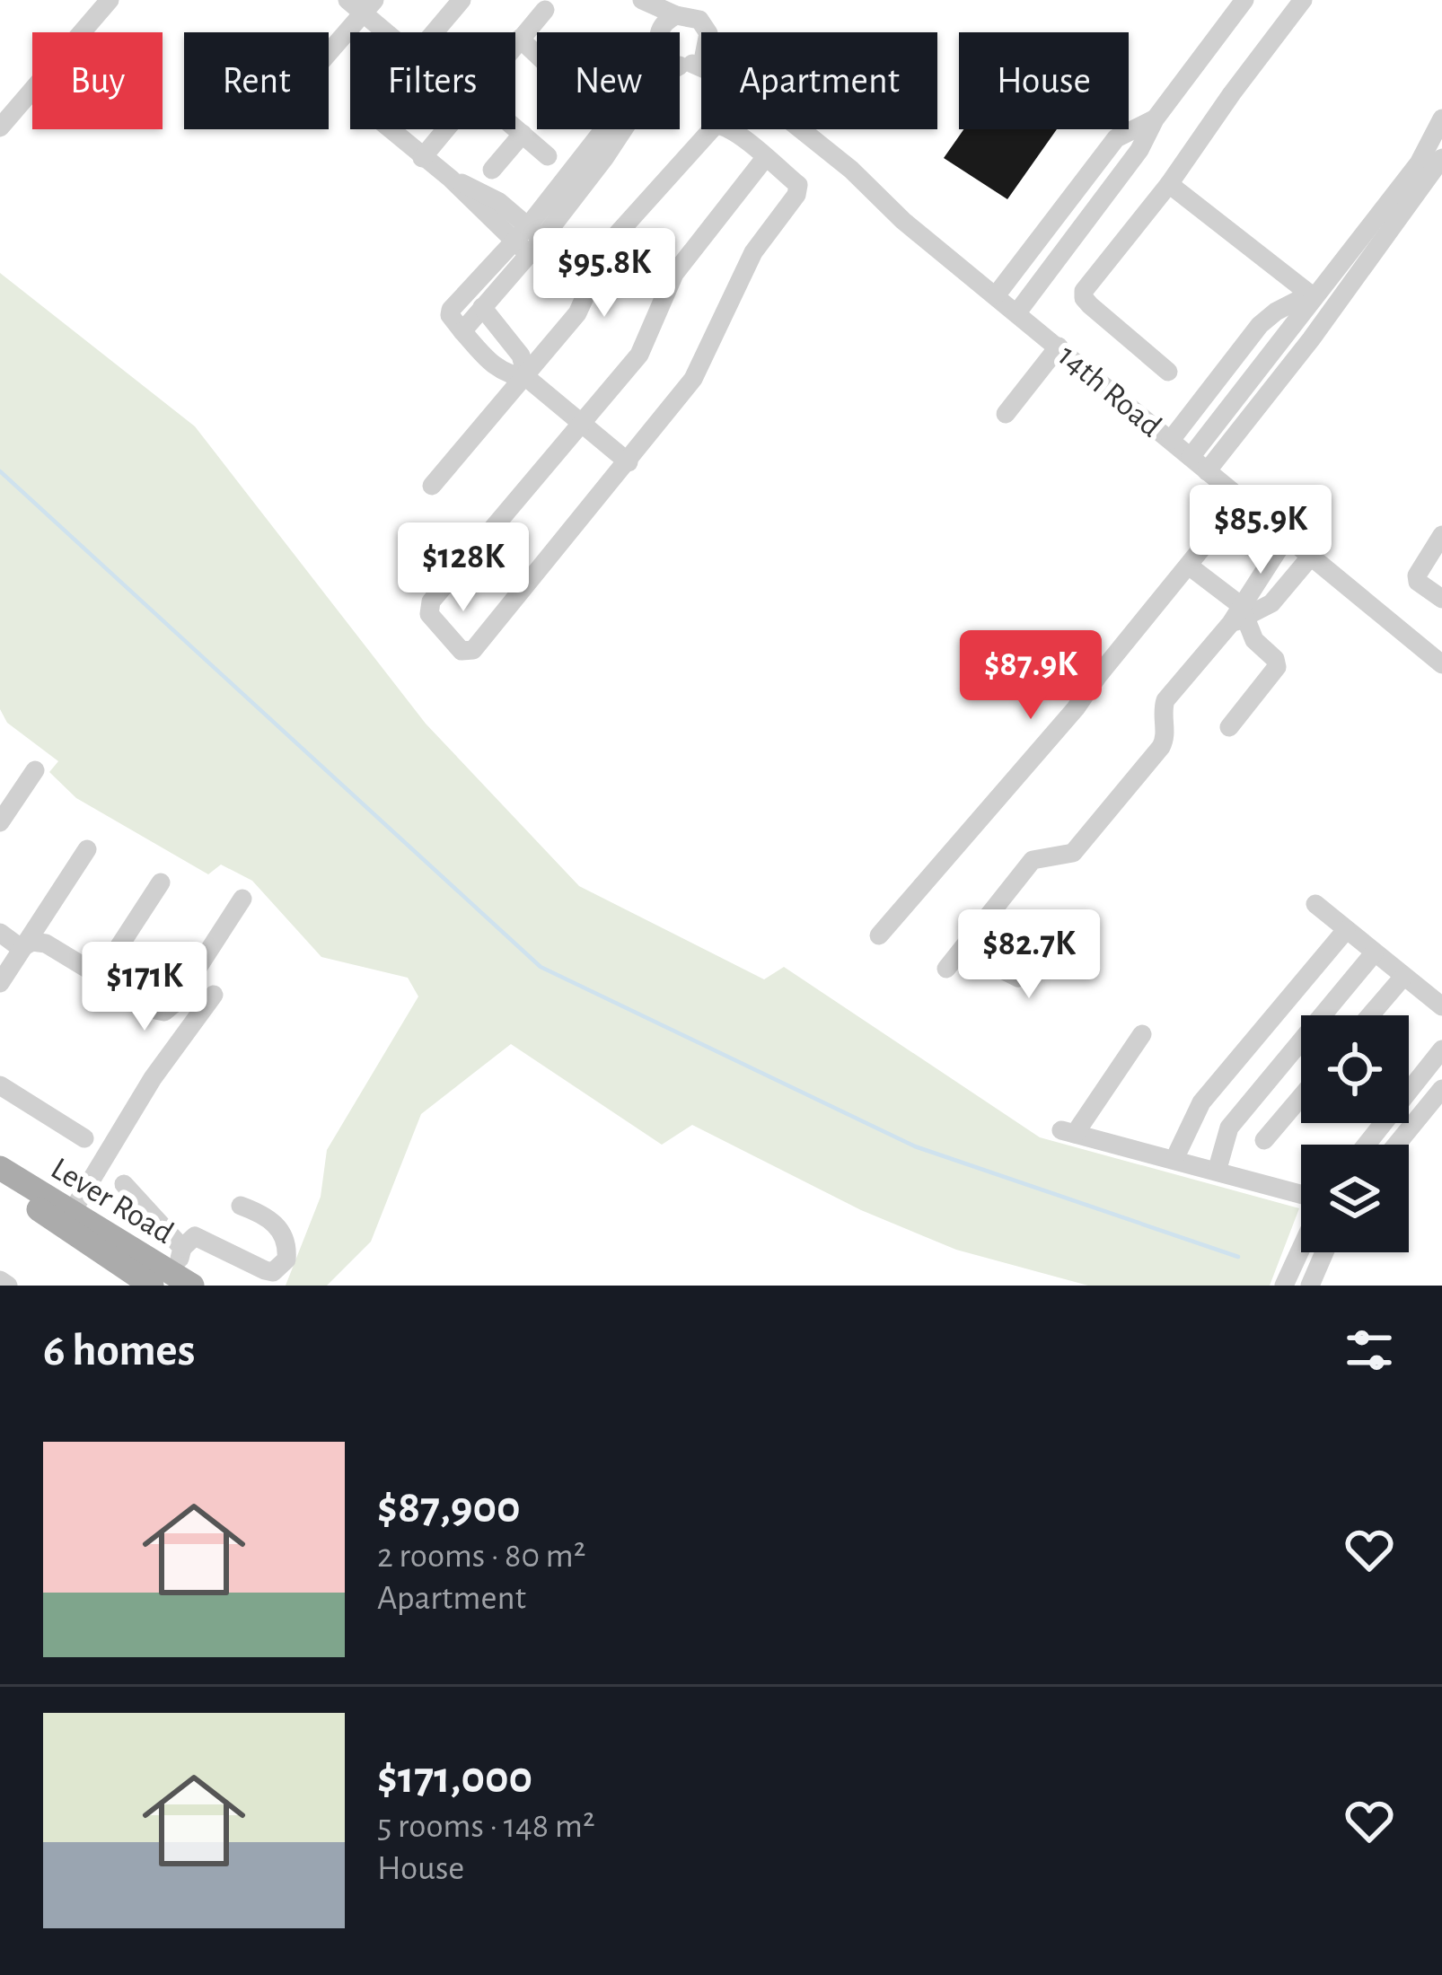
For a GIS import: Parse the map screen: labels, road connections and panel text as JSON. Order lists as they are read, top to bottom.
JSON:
{
  "streets": {
    "main road": ["Lever Road"],
    "street": ["14th Road"]
  },
  "page": {
    "chip": [
      "Buy",
      "Rent",
      "Filters",
      "New",
      "Apartment",
      "House"
    ],
    "price": [
      "$95.8K",
      "$85.9K",
      "$128K",
      "$87.9K",
      "$82.7K",
      "$171K"
    ],
    "heading": "6 homes",
    "list": [
      {
        "name": "$87,900",
        "note": "2 rooms · 80 m² · Apartment"
      },
      {
        "name": "$171,000",
        "note": "5 rooms · 148 m² · House"
      }
    ]
  }
}
